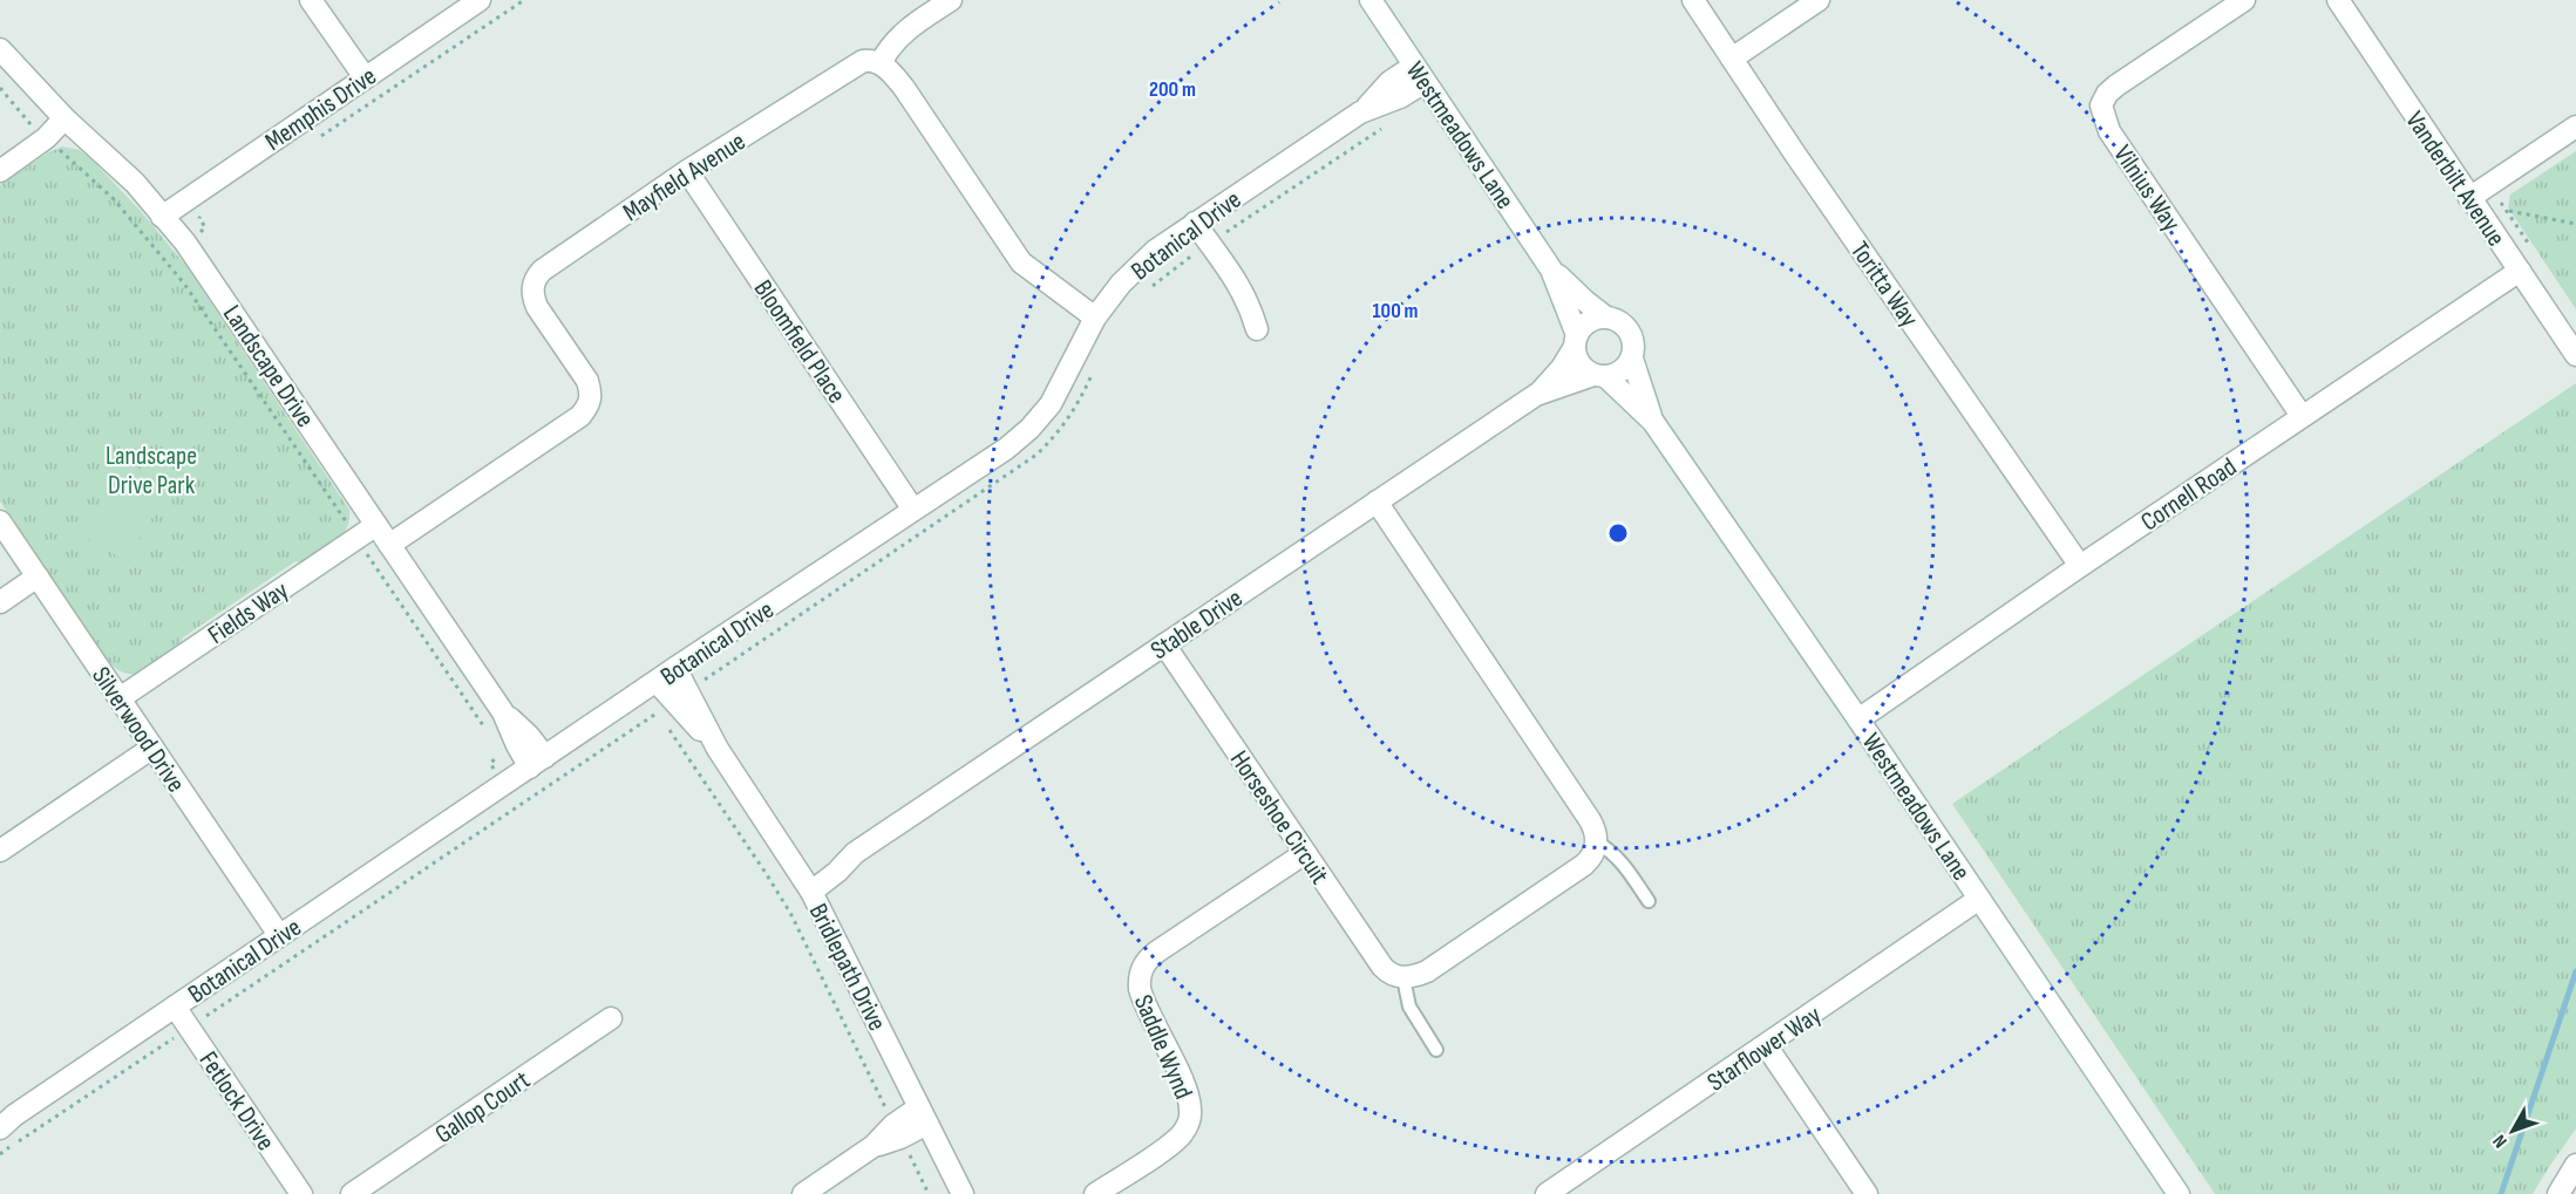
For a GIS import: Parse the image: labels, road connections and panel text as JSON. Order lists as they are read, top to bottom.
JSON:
{
  "streets": {
    "street": [
      "Memphis Drive",
      "Westmeadows Lane",
      "Mayfield Avenue",
      "Vanderbilt Avenue",
      "Vilnius Way",
      "Botanical Drive",
      "Toritta Way",
      "Bloomfield Place",
      "Landscape Drive",
      "Cornell Road",
      "Fields Way",
      "Stable Drive",
      "Silverwood Drive",
      "Horseshoe Circuit",
      "Bridlepath Drive",
      "Saddle Wynd",
      "Starflower Way",
      "Fetlock Drive",
      "Gallop Court"
    ]
  },
  "crossings": [
    ["Memphis Drive", "Landscape Drive"],
    ["Westmeadows Lane", "Botanical Drive"],
    ["Westmeadows Lane", "Cornell Road"],
    ["Westmeadows Lane", "Stable Drive"],
    ["Westmeadows Lane", "Starflower Way"],
    ["Mayfield Avenue", "Bloomfield Place"],
    ["Mayfield Avenue", "Landscape Drive"],
    ["Vanderbilt Avenue", "Cornell Road"],
    ["Vilnius Way", "Cornell Road"],
    ["Botanical Drive", "Bloomfield Place"],
    ["Botanical Drive", "Landscape Drive"],
    ["Botanical Drive", "Silverwood Drive"],
    ["Botanical Drive", "Bridlepath Drive"],
    ["Botanical Drive", "Fetlock Drive"],
    ["Toritta Way", "Cornell Road"],
    ["Landscape Drive", "Fields Way"],
    ["Fields Way", "Silverwood Drive"],
    ["Stable Drive", "Horseshoe Circuit"],
    ["Stable Drive", "Bridlepath Drive"],
    ["Horseshoe Circuit", "Saddle Wynd"]
  ],
  "parks": ["Landscape Drive Park"],
  "north": "bottom left",
  "rings": ["200 m", "100 m"]
}
